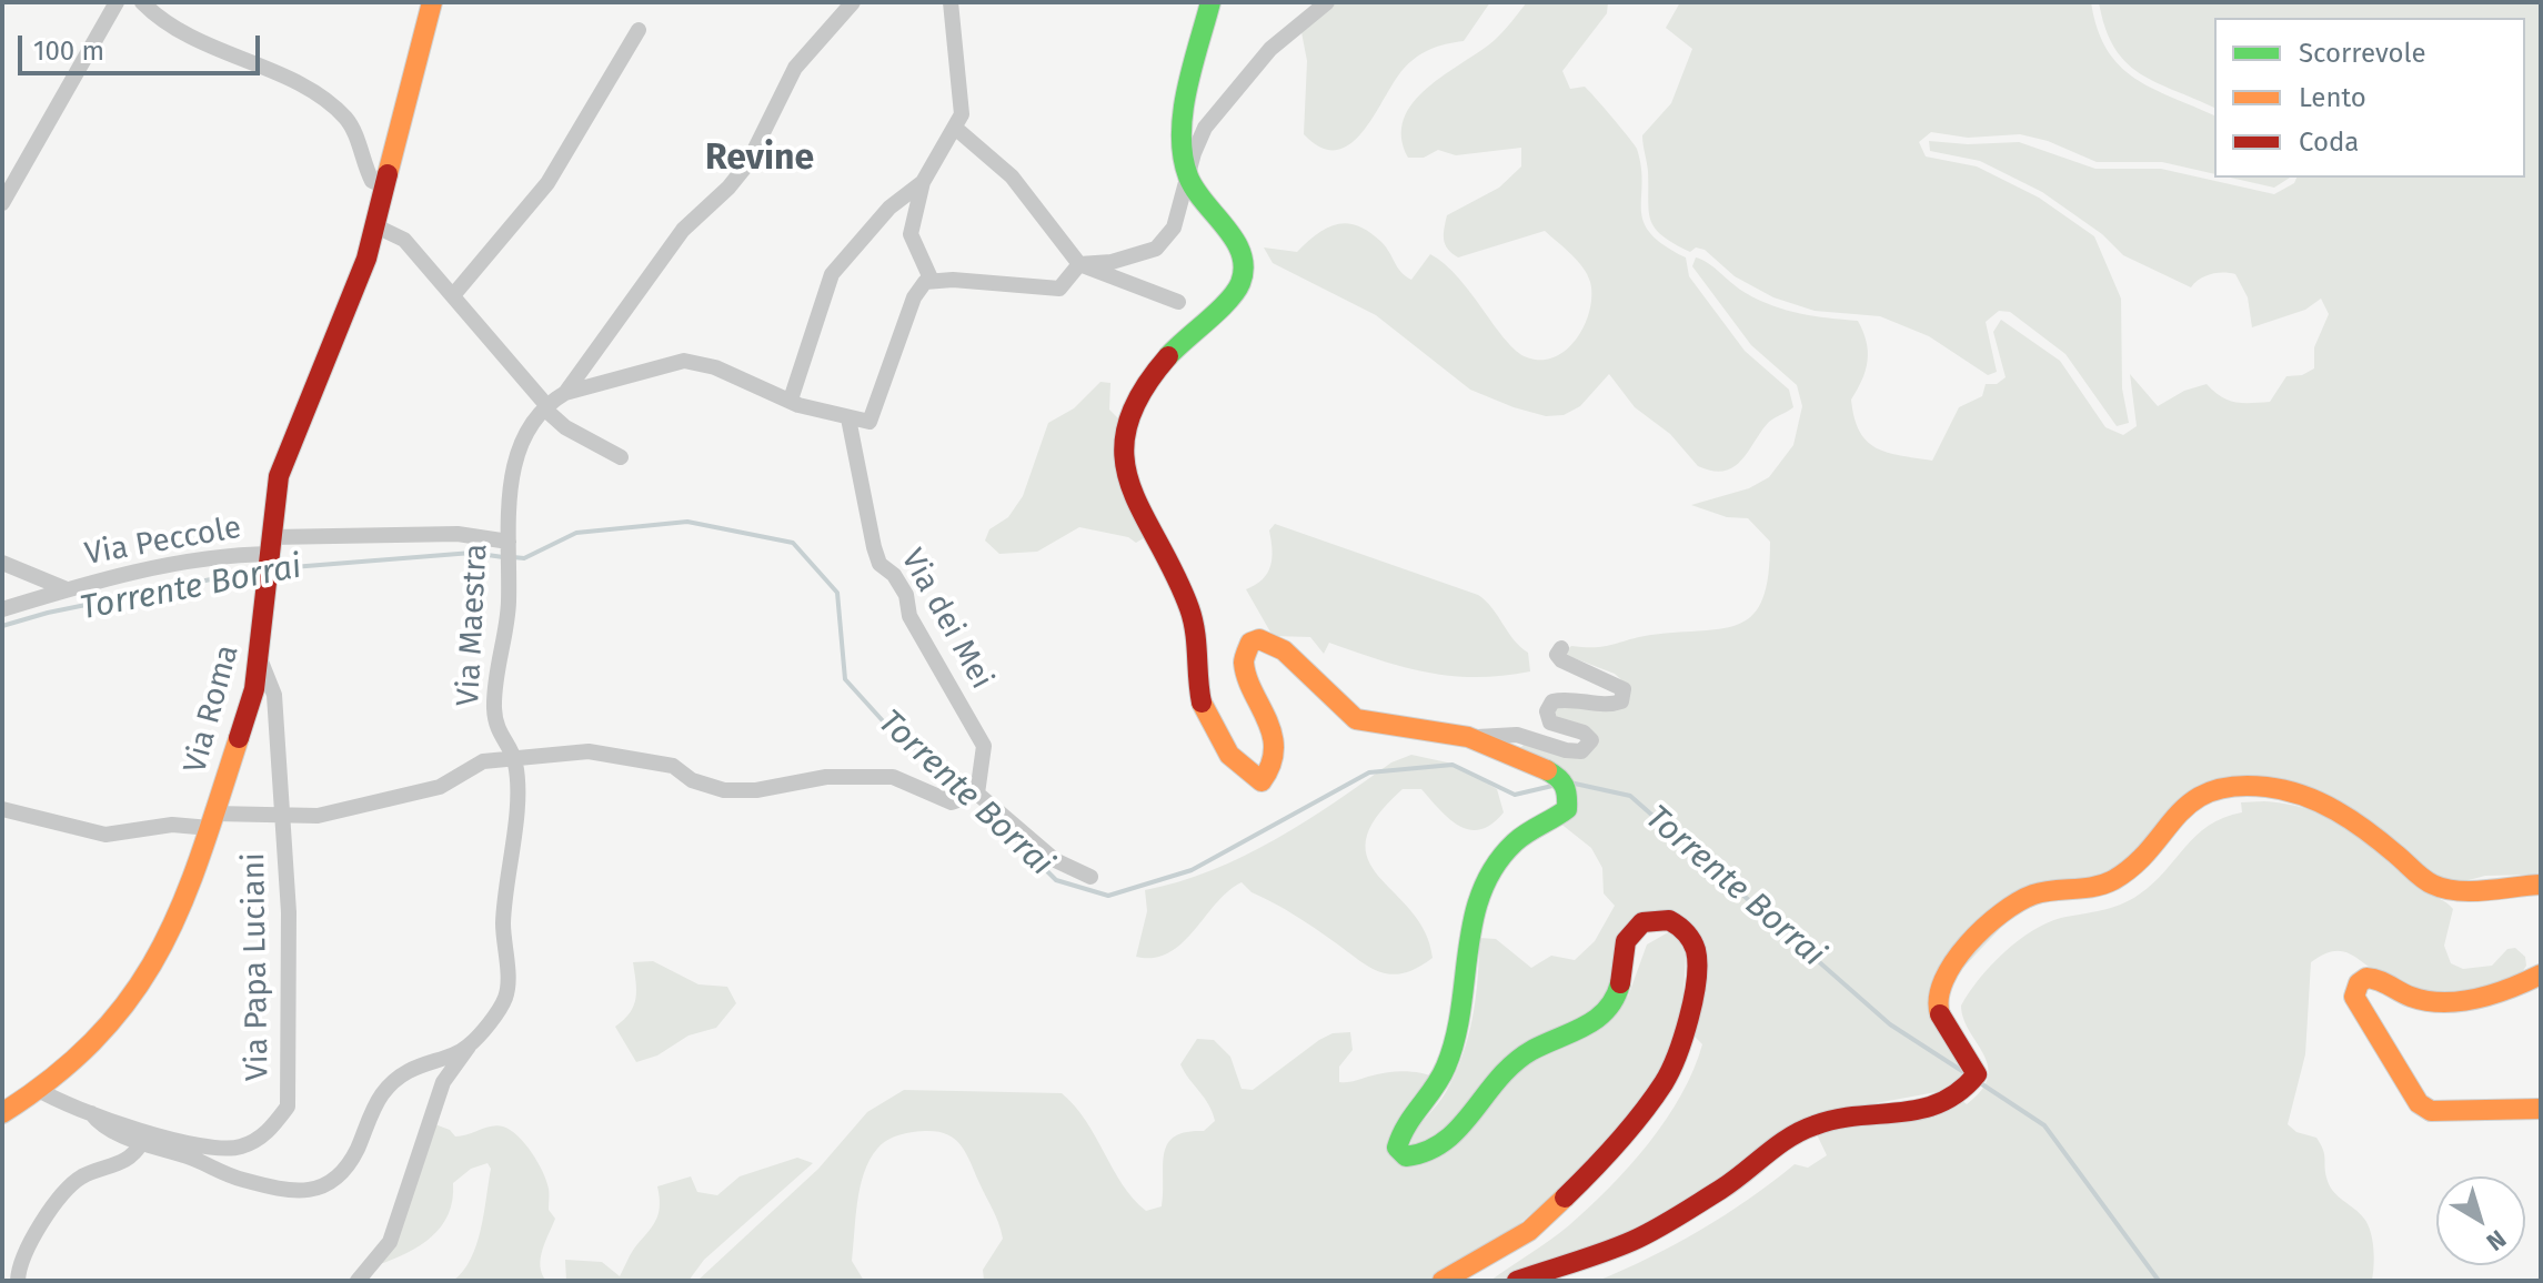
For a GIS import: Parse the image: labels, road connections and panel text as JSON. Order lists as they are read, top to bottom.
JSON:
{
  "streets": {
    "street": [
      "Via Peccole",
      "Via dei Mei",
      "Via Maestra",
      "Via Roma",
      "Via Papa Luciani"
    ]
  },
  "crossings": [
    ["Via Peccole", "Via Maestra"],
    ["Via Peccole", "Via Roma"],
    ["Via Roma", "Via Papa Luciani"]
  ],
  "districts": ["Revine"],
  "water": ["Torrente Borrai"],
  "legend": ["Scorrevole", "Lento", "Coda"],
  "scale_bar": "100 m",
  "north": "bottom right"
}
